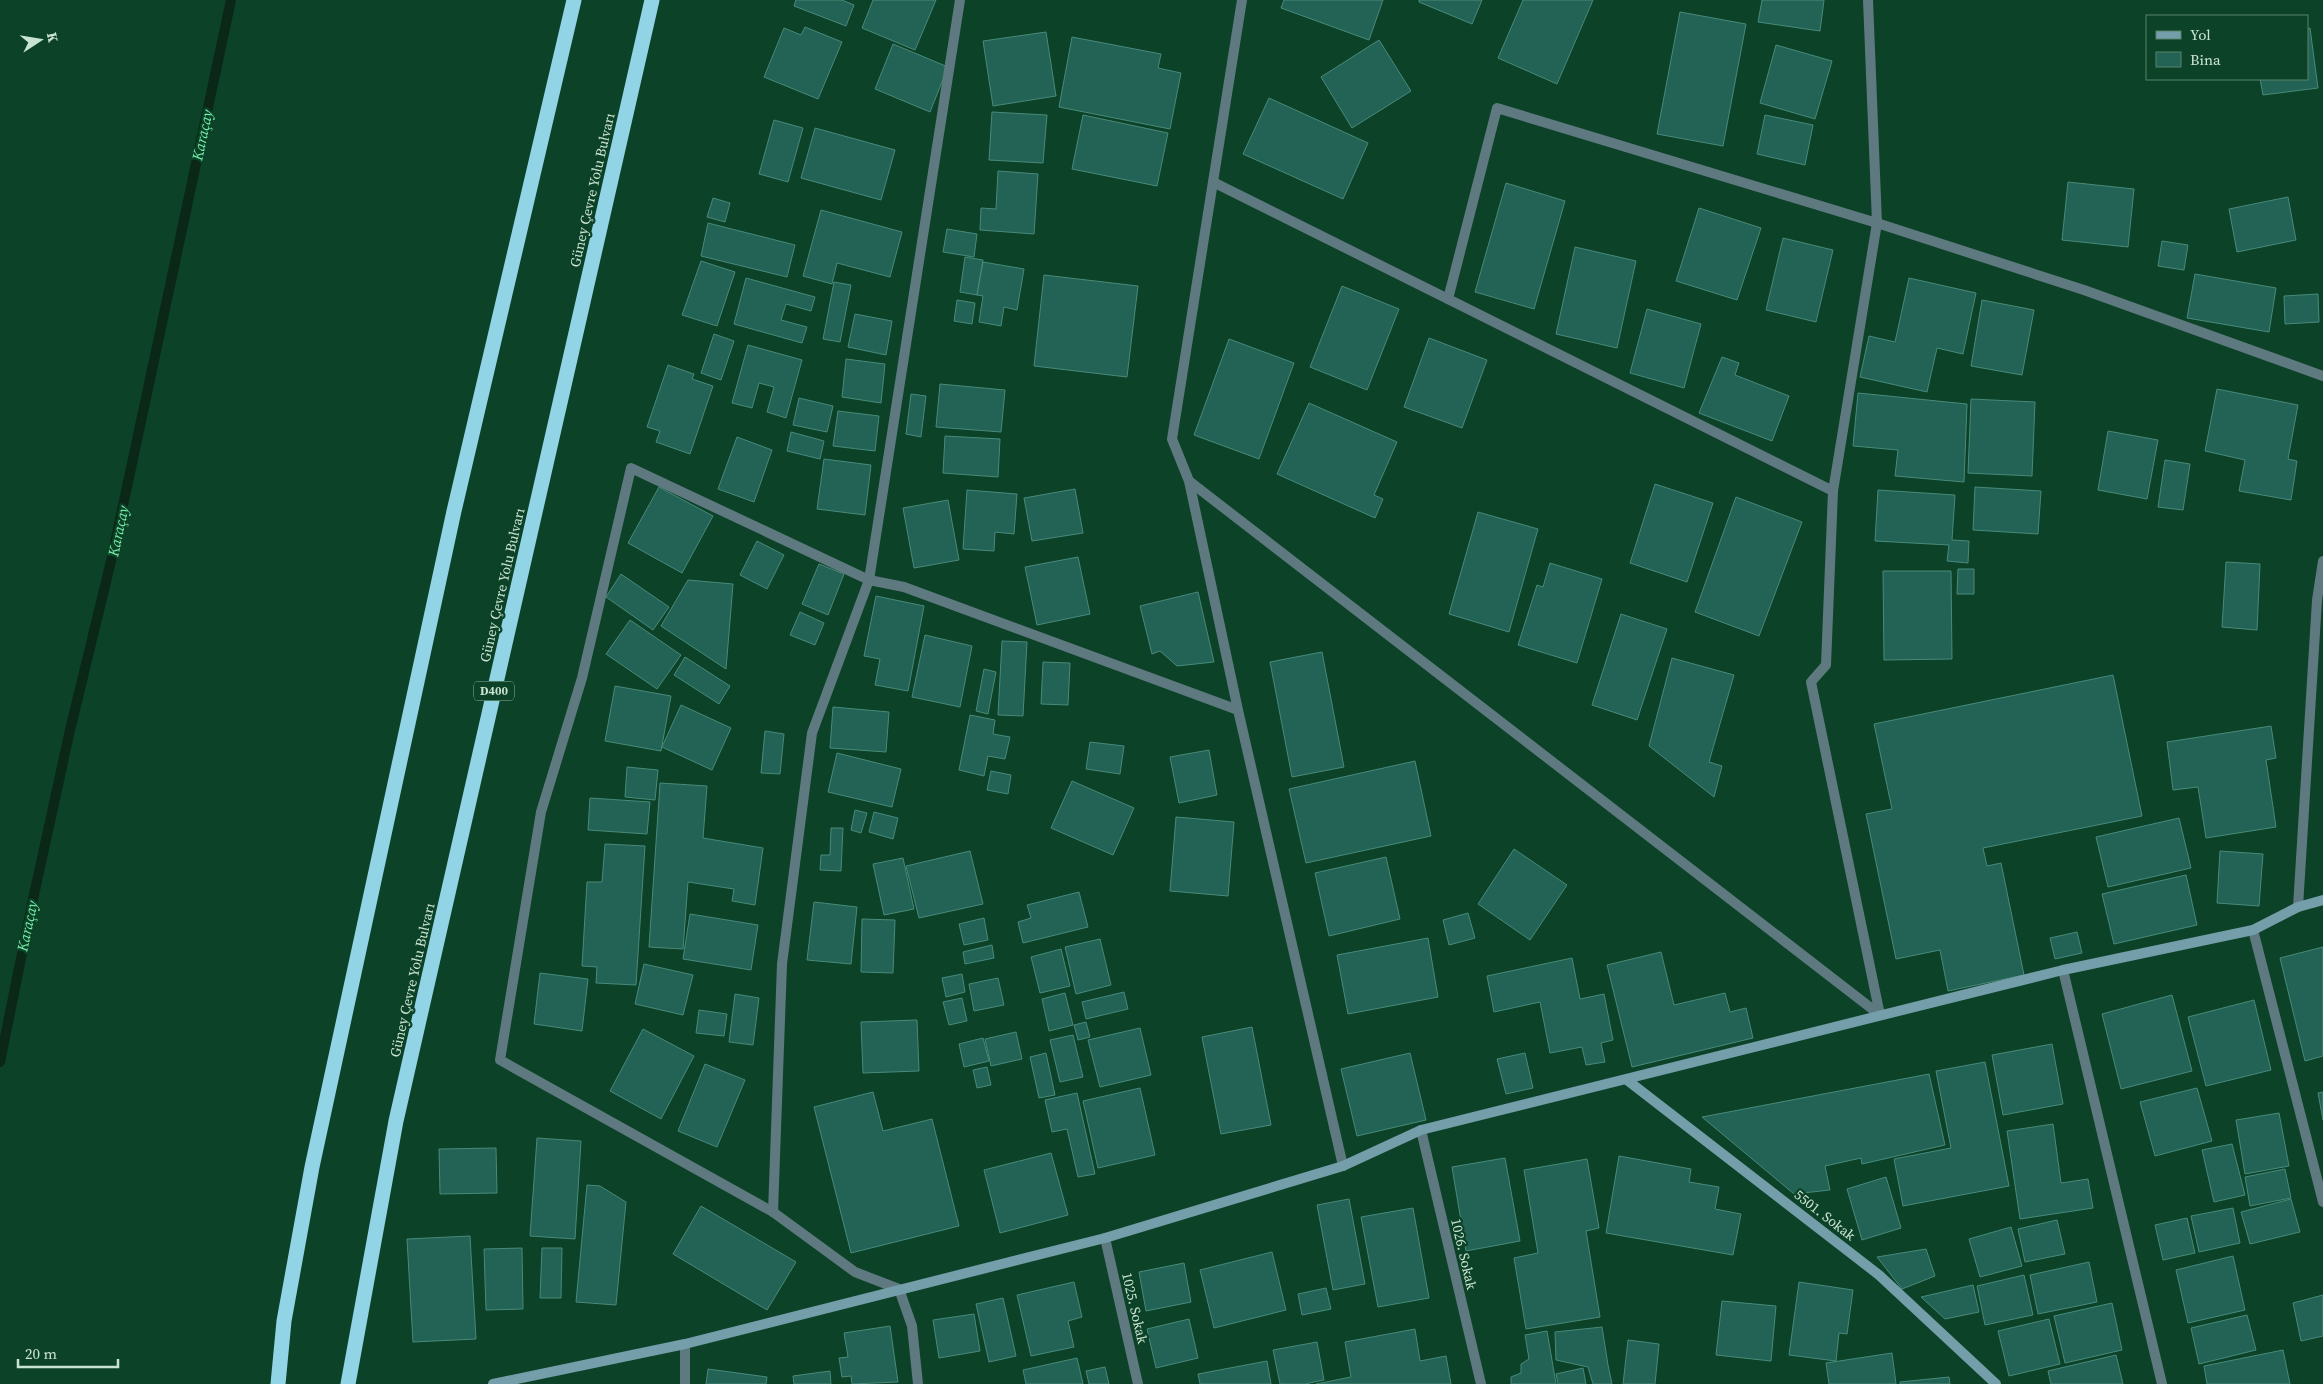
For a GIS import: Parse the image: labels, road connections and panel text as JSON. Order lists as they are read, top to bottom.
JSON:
{
  "streets": {
    "highway": ["Güney Çevre Yolu Bulvarı", "D400"],
    "street": ["5501. Sokak", "1026. Sokak", "1025. Sokak"]
  },
  "water": ["Karaçay"],
  "legend": ["Yol", "Bina"],
  "scale_bar": "20 m",
  "north": "right"
}
